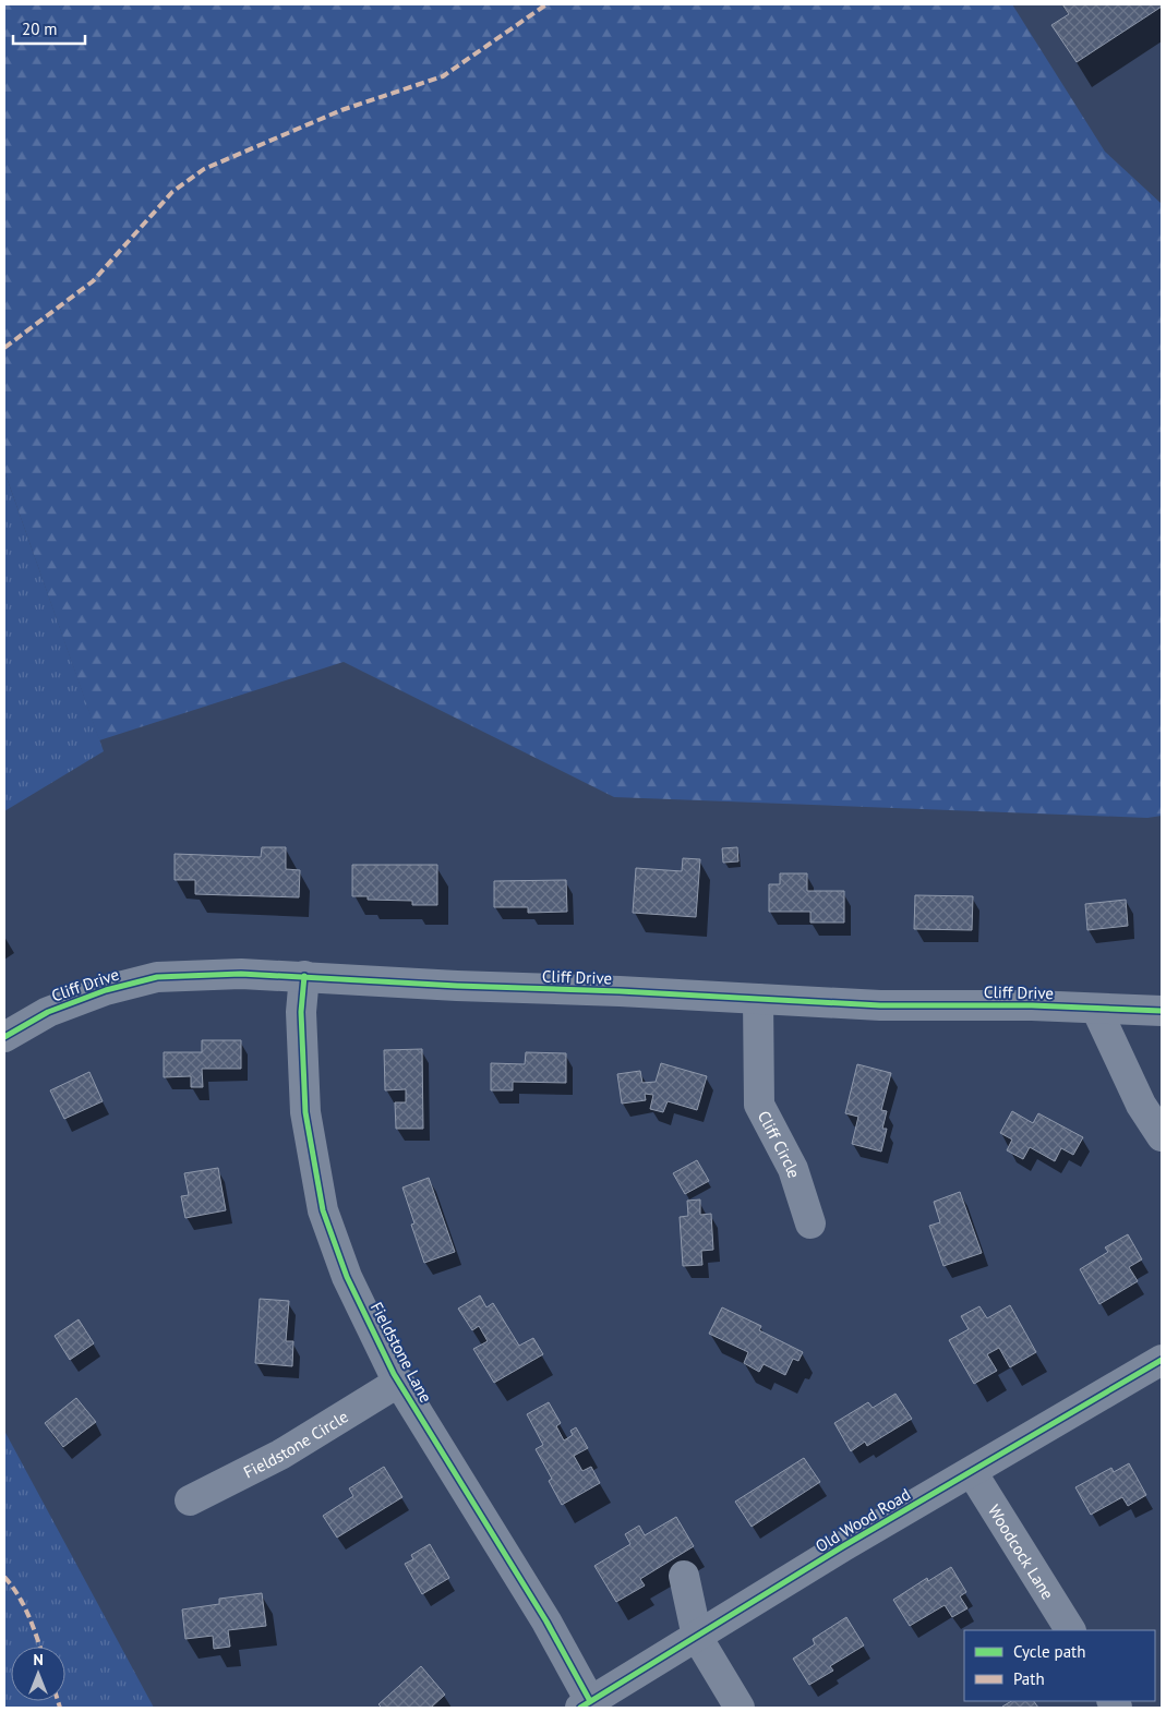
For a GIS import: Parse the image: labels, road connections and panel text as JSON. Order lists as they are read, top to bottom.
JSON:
{
  "streets": {
    "street": [
      "Cliff Drive",
      "Cliff Circle",
      "Fieldstone Lane",
      "Fieldstone Circle",
      "Old Wood Road",
      "Woodcock Lane"
    ]
  },
  "crossings": [
    ["Cliff Drive", "Cliff Circle"],
    ["Cliff Drive", "Fieldstone Lane"],
    ["Fieldstone Lane", "Fieldstone Circle"],
    ["Fieldstone Lane", "Old Wood Road"],
    ["Old Wood Road", "Woodcock Lane"]
  ],
  "legend": ["Cycle path", "Path"],
  "scale_bar": "20 m",
  "north": "top"
}
